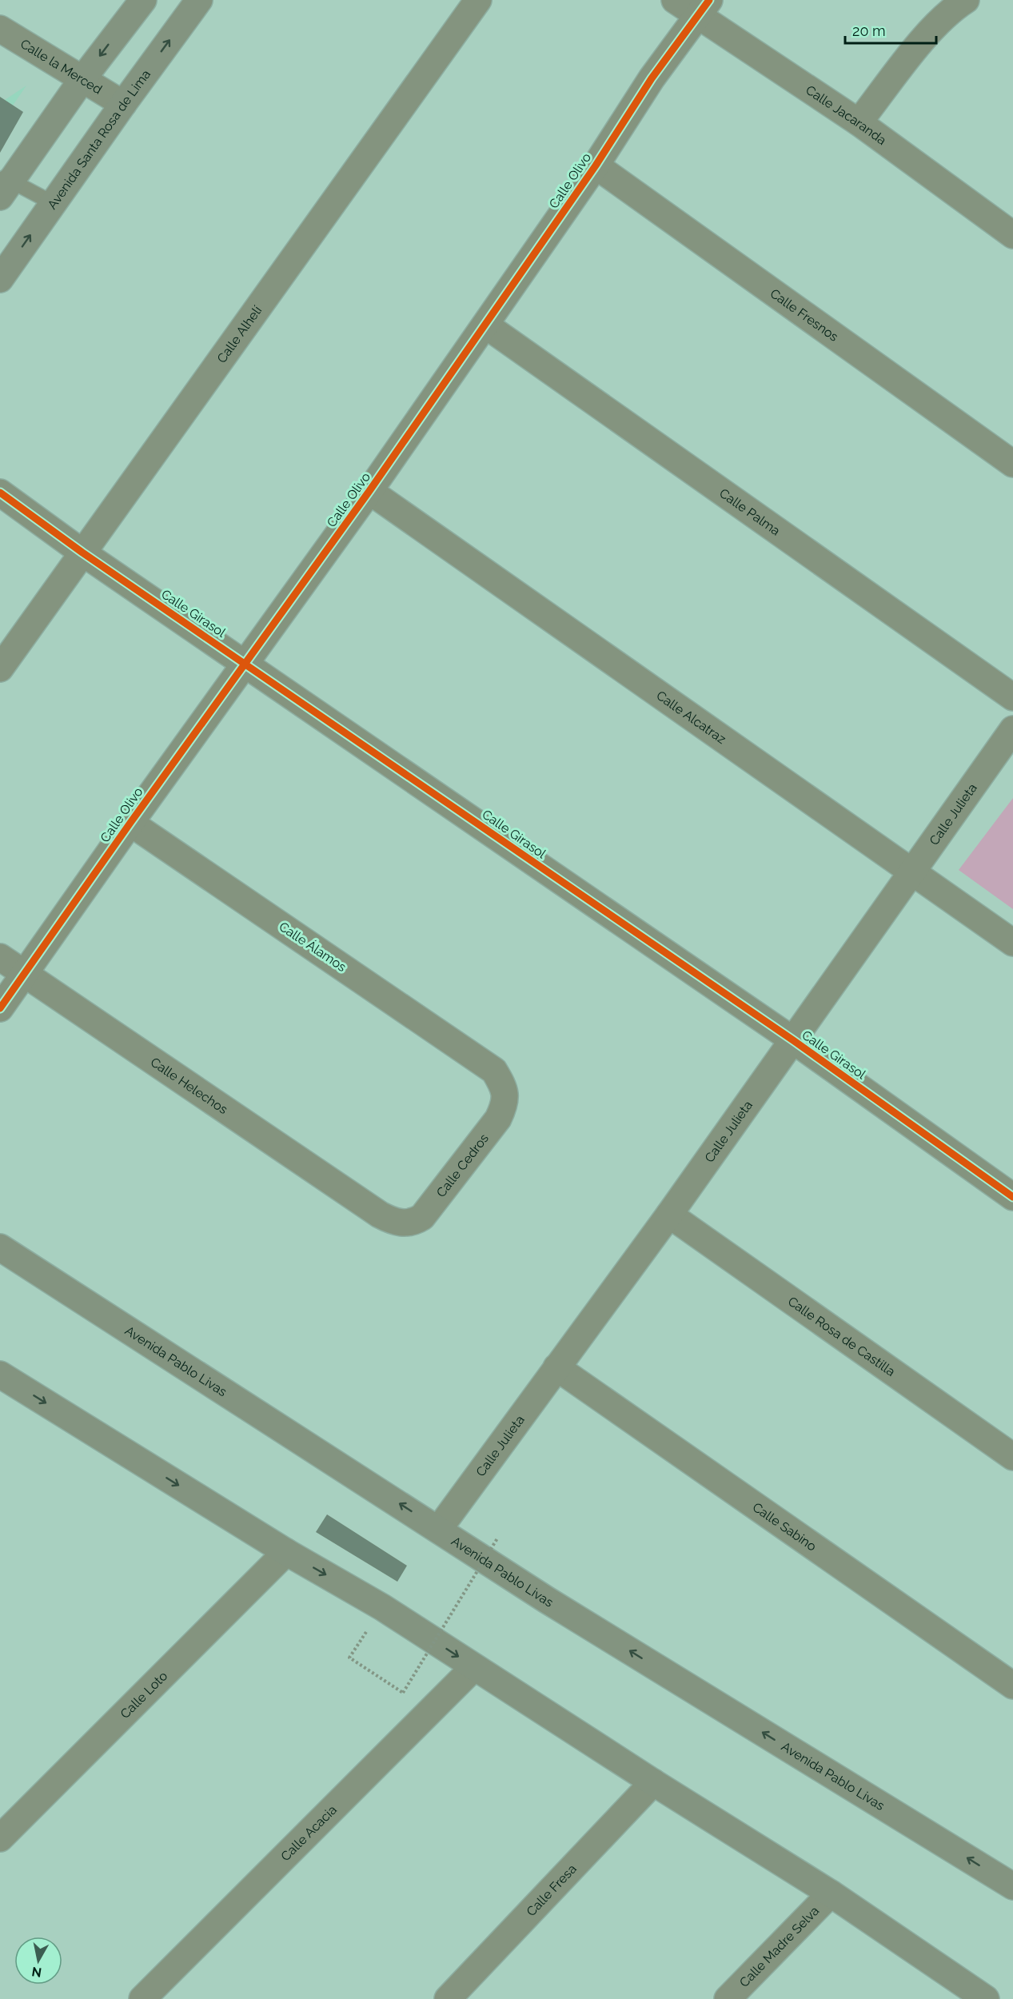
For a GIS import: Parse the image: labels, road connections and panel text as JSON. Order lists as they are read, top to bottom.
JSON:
{
  "streets": {
    "main road": ["Avenida Santa Rosa de Lima", "Avenida Pablo Livas"],
    "street": [
      "Calle la Merced",
      "Calle Jacaranda",
      "Calle Olivo",
      "Calle Fresnos",
      "Calle Alhelí",
      "Calle Palma",
      "Calle Girasol",
      "Calle Alcatraz",
      "Calle Julieta",
      "Calle Álamos",
      "Calle Helechos",
      "Calle Cedros",
      "Calle Rosa de Castilla",
      "Calle Sabino",
      "Calle Loto",
      "Calle Acacia",
      "Calle Fresa",
      "Calle Madre Selva"
    ]
  },
  "crossings": [
    ["Calle la Merced", "Avenida Santa Rosa de Lima"],
    ["Calle Jacaranda", "Calle Olivo"],
    ["Calle Olivo", "Calle Fresnos"],
    ["Calle Olivo", "Calle Palma"],
    ["Calle Olivo", "Calle Girasol"],
    ["Calle Olivo", "Calle Alcatraz"],
    ["Calle Olivo", "Calle Álamos"],
    ["Calle Olivo", "Calle Helechos"],
    ["Calle Alhelí", "Calle Girasol"],
    ["Calle Girasol", "Calle Julieta"],
    ["Calle Alcatraz", "Calle Julieta"],
    ["Calle Julieta", "Calle Rosa de Castilla"],
    ["Calle Julieta", "Avenida Pablo Livas"],
    ["Calle Julieta", "Calle Sabino"],
    ["Calle Álamos", "Calle Cedros"],
    ["Calle Helechos", "Calle Cedros"]
  ],
  "scale_bar": "20 m",
  "north": "bottom"
}
